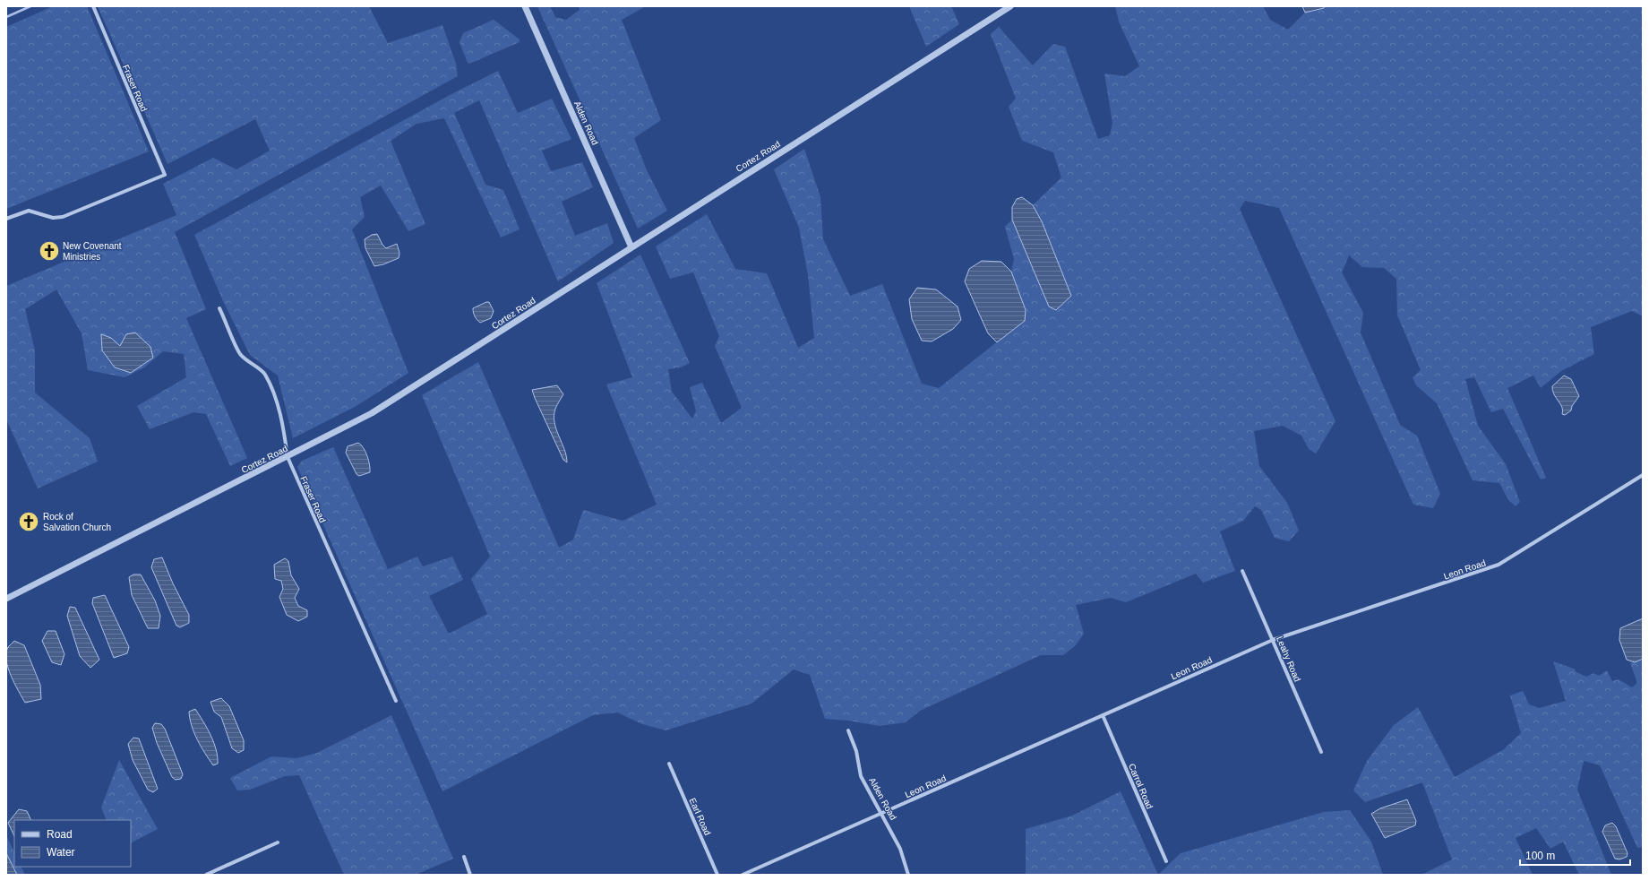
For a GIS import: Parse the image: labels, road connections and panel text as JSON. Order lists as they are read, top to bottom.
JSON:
{
  "streets": {
    "street": [
      "Fraser Road",
      "Alden Road",
      "Cortez Road",
      "Leon Road",
      "Leahy Road",
      "Carrol Road",
      "Earl Road"
    ]
  },
  "crossings": [
    ["Fraser Road", "Cortez Road"],
    ["Alden Road", "Cortez Road"],
    ["Alden Road", "Leon Road"],
    ["Leon Road", "Leahy Road"],
    ["Leon Road", "Carrol Road"]
  ],
  "places": {
    "church": ["New Covenant Ministries", "Rock of Salvation Church"]
  },
  "legend": ["Road", "Water"],
  "scale_bar": "100 m"
}
